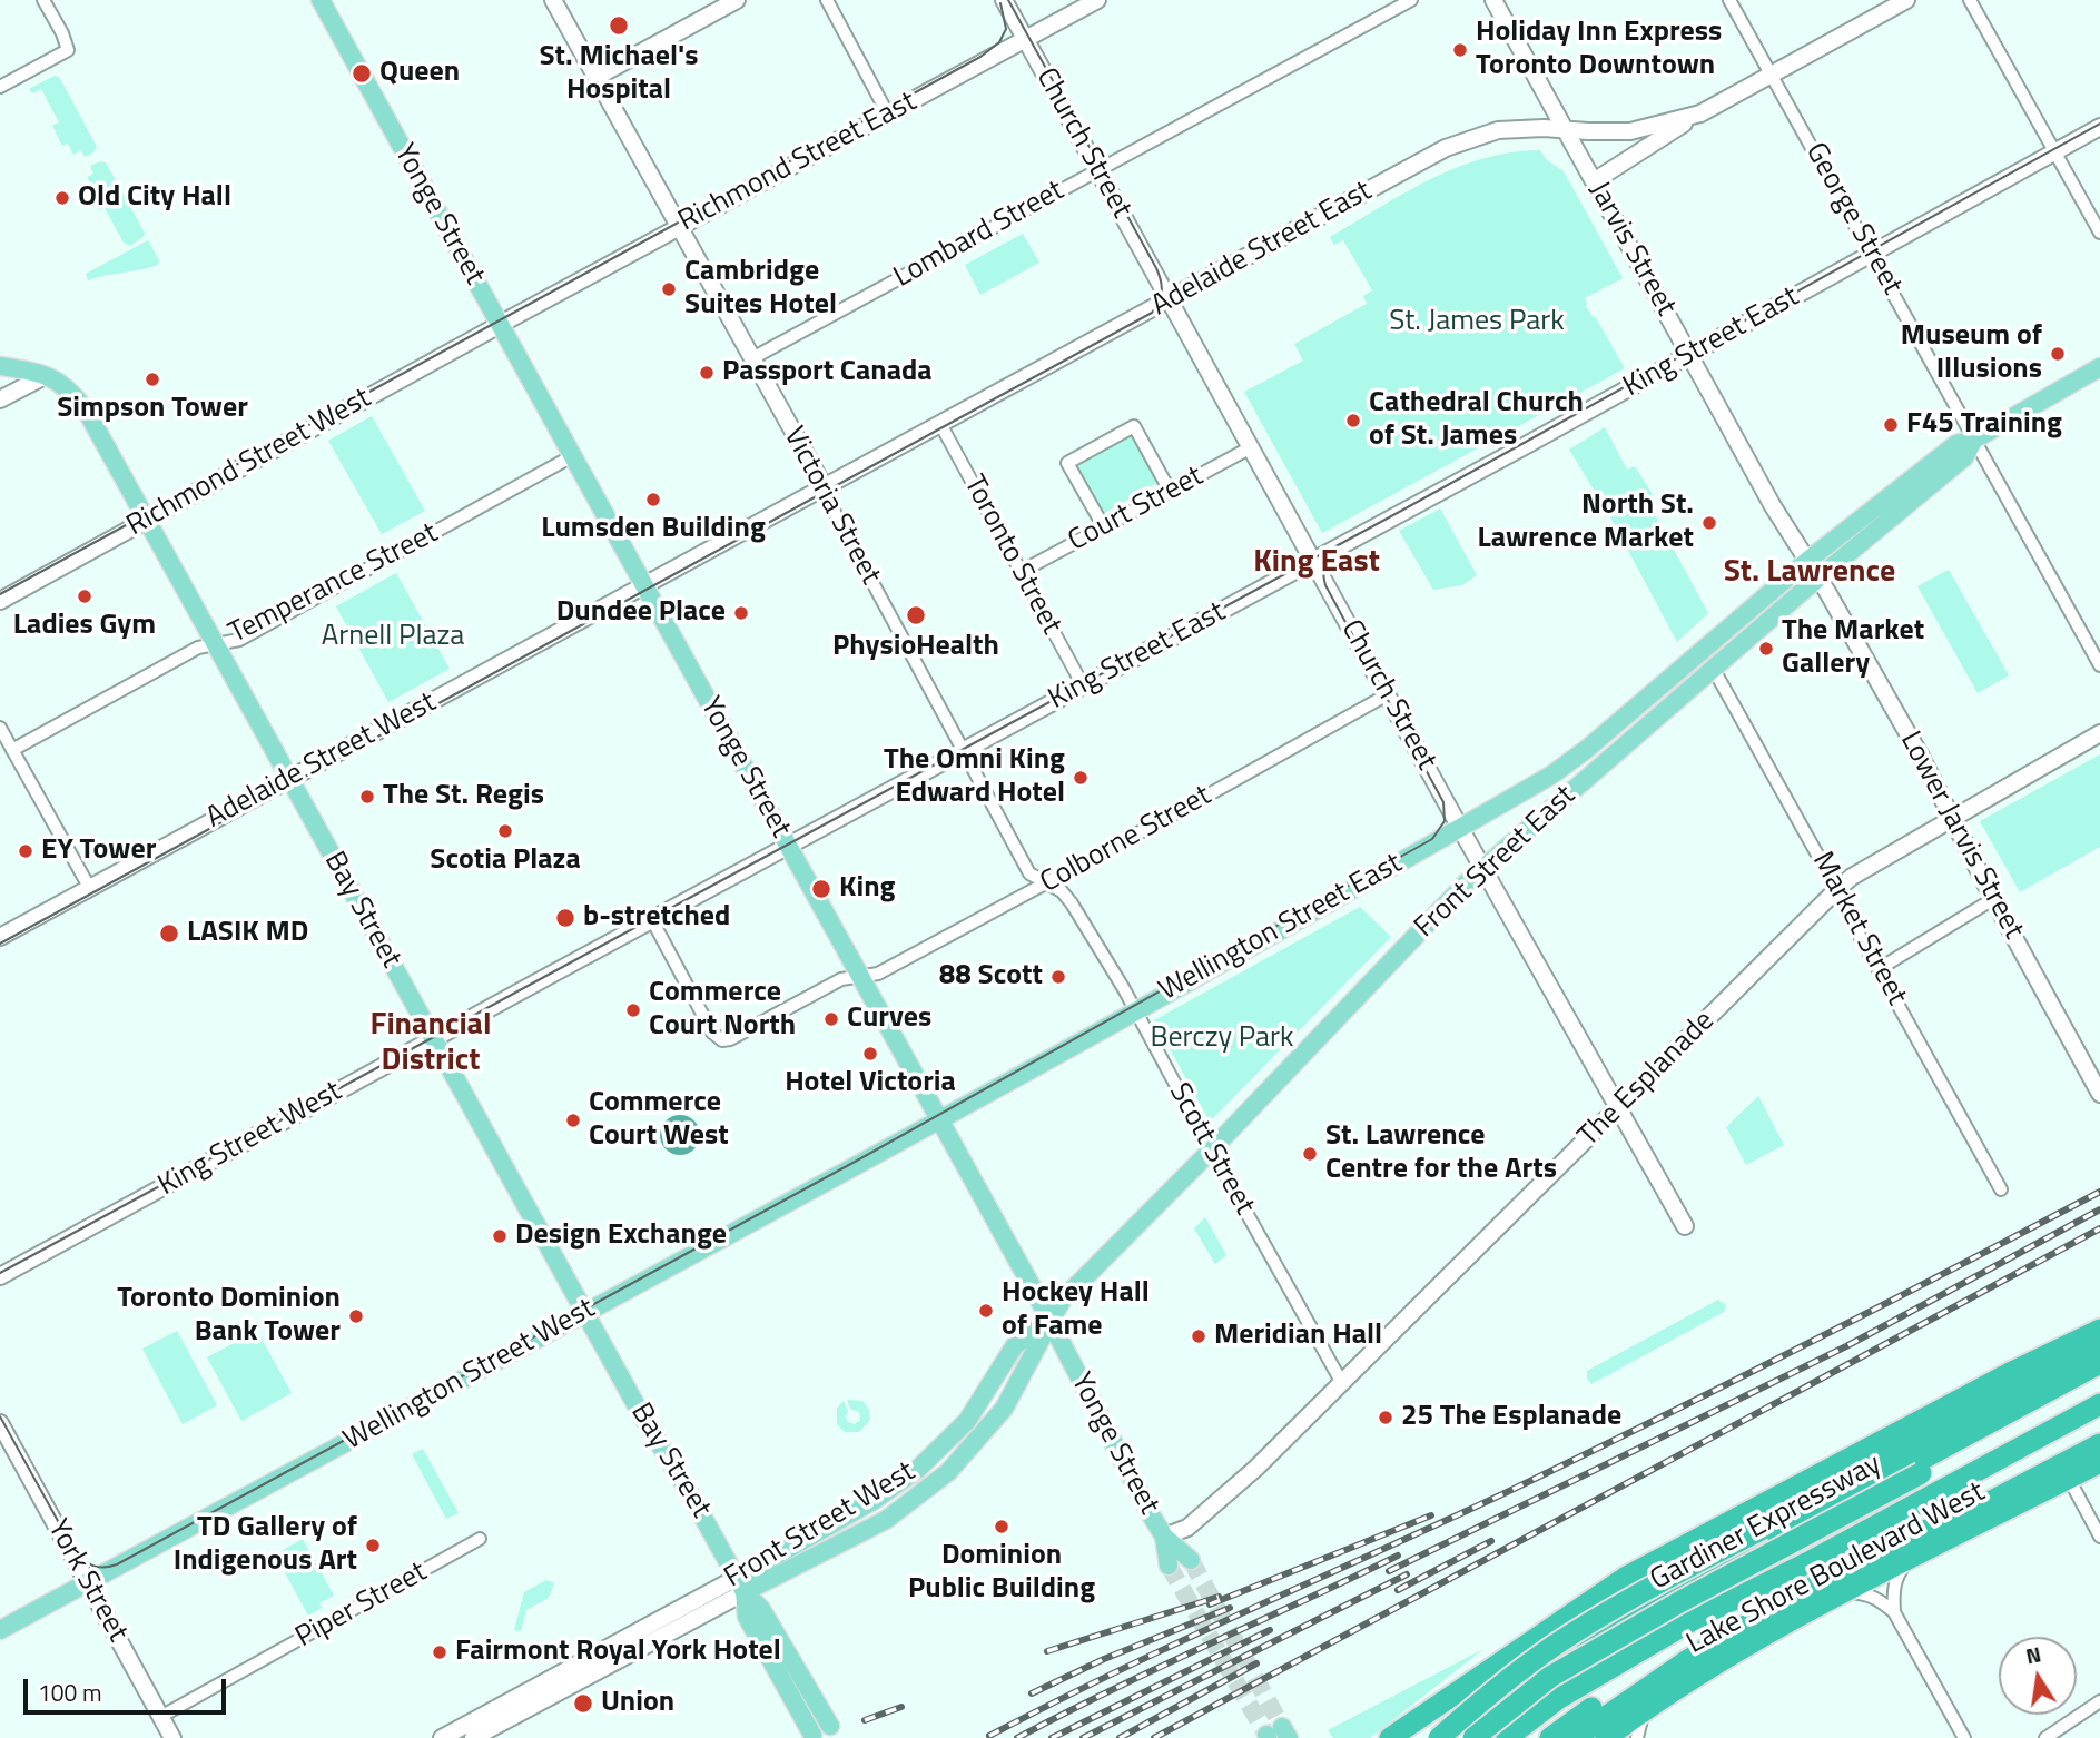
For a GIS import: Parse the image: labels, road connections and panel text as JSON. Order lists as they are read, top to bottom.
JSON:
{
  "streets": {
    "highway": ["Gardiner Expressway", "Lake Shore Boulevard West"],
    "main road": [
      "Church Street",
      "Richmond Street East",
      "Yonge Street",
      "Adelaide Street East",
      "Jarvis Street",
      "King Street East",
      "Richmond Street West",
      "Victoria Street",
      "Adelaide Street West",
      "Lower Jarvis Street",
      "Front Street East",
      "Bay Street",
      "Wellington Street East",
      "The Esplanade",
      "King Street West",
      "Wellington Street West",
      "Front Street West",
      "York Street"
    ],
    "street": [
      "George Street",
      "Lombard Street",
      "Court Street",
      "Toronto Street",
      "Temperance Street",
      "Colborne Street",
      "Market Street",
      "Scott Street",
      "Piper Street"
    ]
  },
  "crossings": [
    ["Church Street", "Richmond Street East"],
    ["Church Street", "Lombard Street"],
    ["Church Street", "Adelaide Street East"],
    ["Church Street", "King Street East"],
    ["Church Street", "Court Street"],
    ["Church Street", "Colborne Street"],
    ["Church Street", "Front Street East"],
    ["Church Street", "Wellington Street East"],
    ["Church Street", "The Esplanade"],
    ["Richmond Street East", "Yonge Street"],
    ["Richmond Street East", "Richmond Street West"],
    ["Richmond Street East", "Victoria Street"],
    ["Yonge Street", "Adelaide Street East"],
    ["Yonge Street", "King Street East"],
    ["Yonge Street", "Richmond Street West"],
    ["Yonge Street", "Temperance Street"],
    ["Yonge Street", "Adelaide Street West"],
    ["Yonge Street", "Colborne Street"],
    ["Yonge Street", "Front Street East"],
    ["Yonge Street", "Wellington Street East"],
    ["Yonge Street", "The Esplanade"],
    ["Yonge Street", "King Street West"],
    ["Yonge Street", "Wellington Street West"],
    ["Yonge Street", "Front Street West"],
    ["George Street", "Adelaide Street East"],
    ["George Street", "King Street East"],
    ["George Street", "Front Street East"],
    ["Lombard Street", "Victoria Street"],
    ["Adelaide Street East", "Jarvis Street"],
    ["Adelaide Street East", "Victoria Street"],
    ["Adelaide Street East", "Toronto Street"],
    ["Adelaide Street East", "Adelaide Street West"],
    ["Jarvis Street", "King Street East"],
    ["Jarvis Street", "Lower Jarvis Street"],
    ["Jarvis Street", "Front Street East"],
    ["King Street East", "Victoria Street"],
    ["King Street East", "Toronto Street"],
    ["King Street East", "King Street West"],
    ["Richmond Street West", "Bay Street"],
    ["Victoria Street", "Colborne Street"],
    ["Victoria Street", "Scott Street"],
    ["Court Street", "Toronto Street"],
    ["Temperance Street", "Bay Street"],
    ["Adelaide Street West", "Bay Street"],
    ["Lower Jarvis Street", "Front Street East"],
    ["Lower Jarvis Street", "The Esplanade"],
    ["Colborne Street", "King Street West"],
    ["Colborne Street", "Scott Street"],
    ["Front Street East", "Wellington Street East"],
    ["Front Street East", "Market Street"],
    ["Front Street East", "Scott Street"],
    ["Front Street East", "Front Street West"],
    ["Bay Street", "King Street West"],
    ["Bay Street", "Wellington Street West"],
    ["Bay Street", "Front Street West"],
    ["Wellington Street East", "Scott Street"],
    ["Wellington Street East", "Wellington Street West"],
    ["Market Street", "The Esplanade"],
    ["The Esplanade", "Scott Street"],
    ["Wellington Street West", "York Street"],
    ["York Street", "Piper Street"]
  ],
  "districts": ["King East", "St. Lawrence", "Financial District"],
  "parks": ["St. James Park", "Arnell Plaza", "Berczy Park"],
  "places": [
    "St. Michael's Hospital",
    "Holiday Inn Express Toronto Downtown",
    "Queen",
    "Old City Hall",
    "Cambridge Suites Hotel",
    "Museum of Illusions",
    "Passport Canada",
    "Simpson Tower",
    "Cathedral Church of St. James",
    "F45 Training",
    "Lumsden Building",
    "North St. Lawrence Market",
    "Ladies Gym",
    "Dundee Place",
    "PhysioHealth",
    "The Market Gallery",
    "The Omni King Edward Hotel",
    "The St. Regis",
    "Scotia Plaza",
    "EY Tower",
    "King",
    "b-stretched",
    "LASIK MD",
    "88 Scott",
    "Commerce Court North",
    "Curves",
    "Hotel Victoria",
    "Commerce Court West",
    "St. Lawrence Centre for the Arts",
    "Design Exchange",
    "Hockey Hall of Fame",
    "Toronto Dominion Bank Tower",
    "Meridian Hall",
    "25 The Esplanade",
    "Dominion Public Building",
    "TD Gallery of Indigenous Art",
    "Fairmont Royal York Hotel",
    "Union"
  ],
  "scale_bar": "100 m",
  "north": "top"
}
